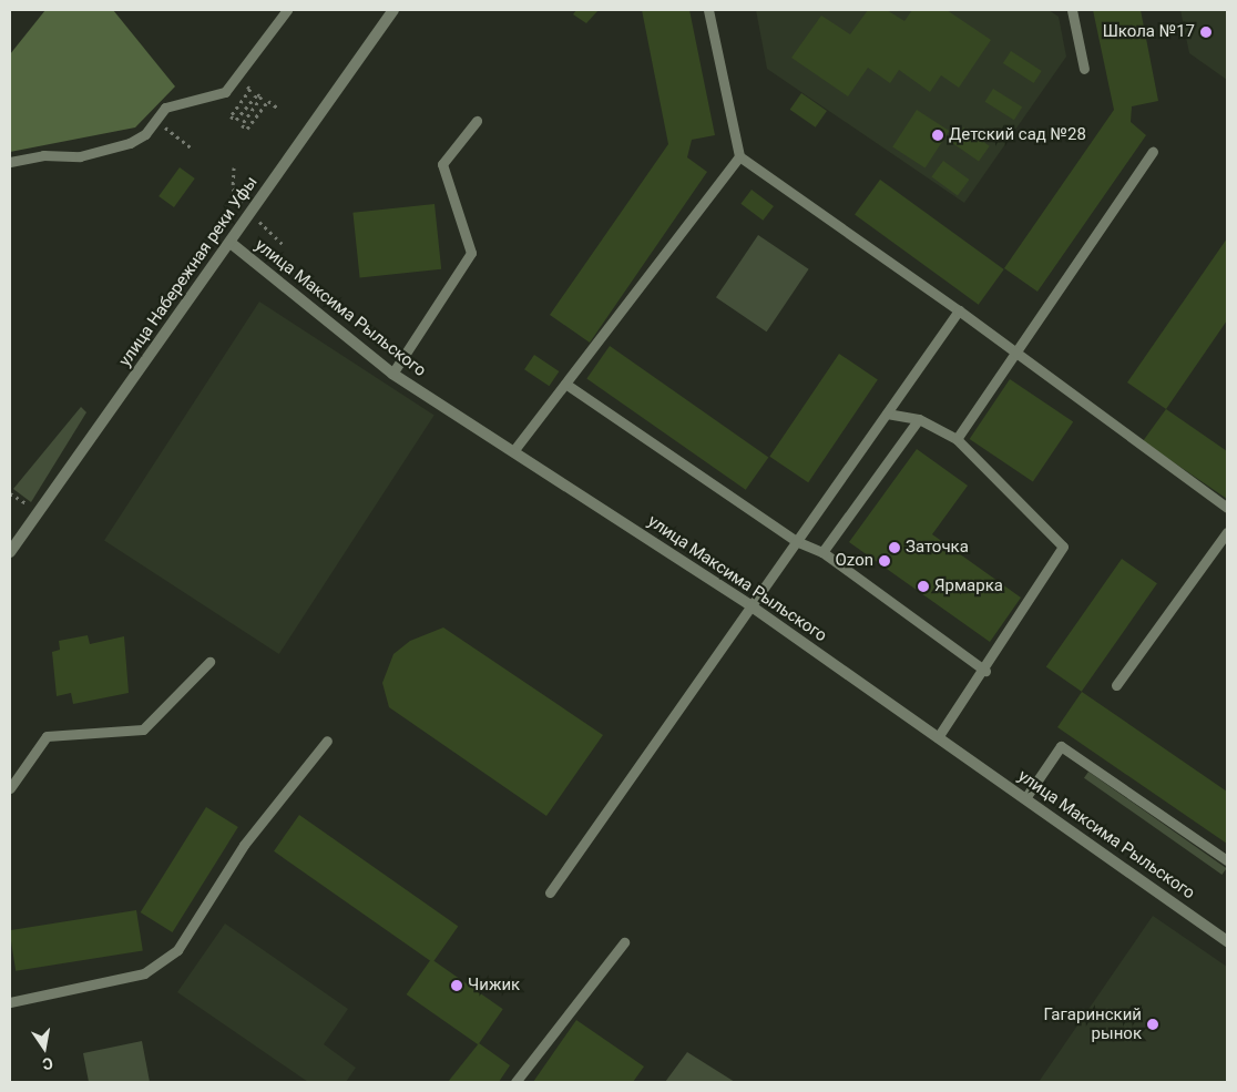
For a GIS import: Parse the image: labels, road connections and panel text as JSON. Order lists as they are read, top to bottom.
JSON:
{
  "streets": {
    "street": ["улица Набережная реки Уфы", "улица Максима Рыльского"]
  },
  "crossings": [
    ["улица Набережная реки Уфы", "улица Максима Рыльского"]
  ],
  "places": [
    "Школа №17",
    "Детский сад №28",
    "Заточка",
    "Ozon",
    "Ярмарка",
    "Чижик",
    "Гагаринский рынок"
  ],
  "north": "bottom"
}
